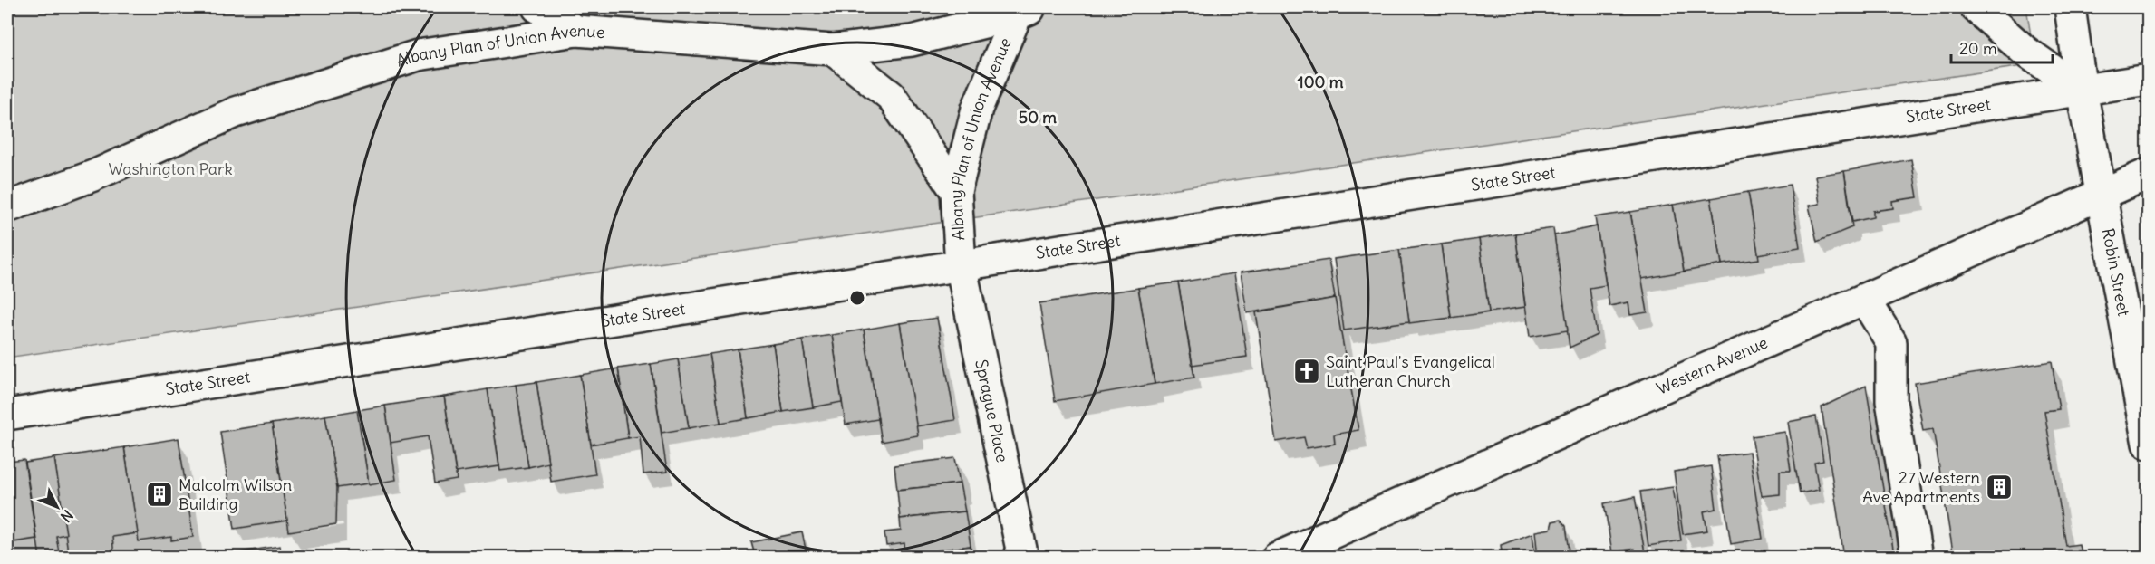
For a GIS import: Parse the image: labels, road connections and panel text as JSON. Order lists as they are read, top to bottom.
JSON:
{
  "streets": {
    "street": [
      "Albany Plan of Union Avenue",
      "State Street",
      "Robin Street",
      "Western Avenue",
      "Sprague Place"
    ]
  },
  "crossings": [
    ["Albany Plan of Union Avenue", "State Street"],
    ["Albany Plan of Union Avenue", "Sprague Place"],
    ["State Street", "Robin Street"],
    ["State Street", "Sprague Place"],
    ["Robin Street", "Western Avenue"]
  ],
  "parks": ["Washington Park"],
  "places": {
    "church": ["Saint Paul's Evangelical Lutheran Church"],
    "building": ["27 Western Ave Apartments", "Malcolm Wilson Building"]
  },
  "scale_bar": "20 m",
  "north": "bottom right",
  "rings": ["100 m", "50 m"]
}
